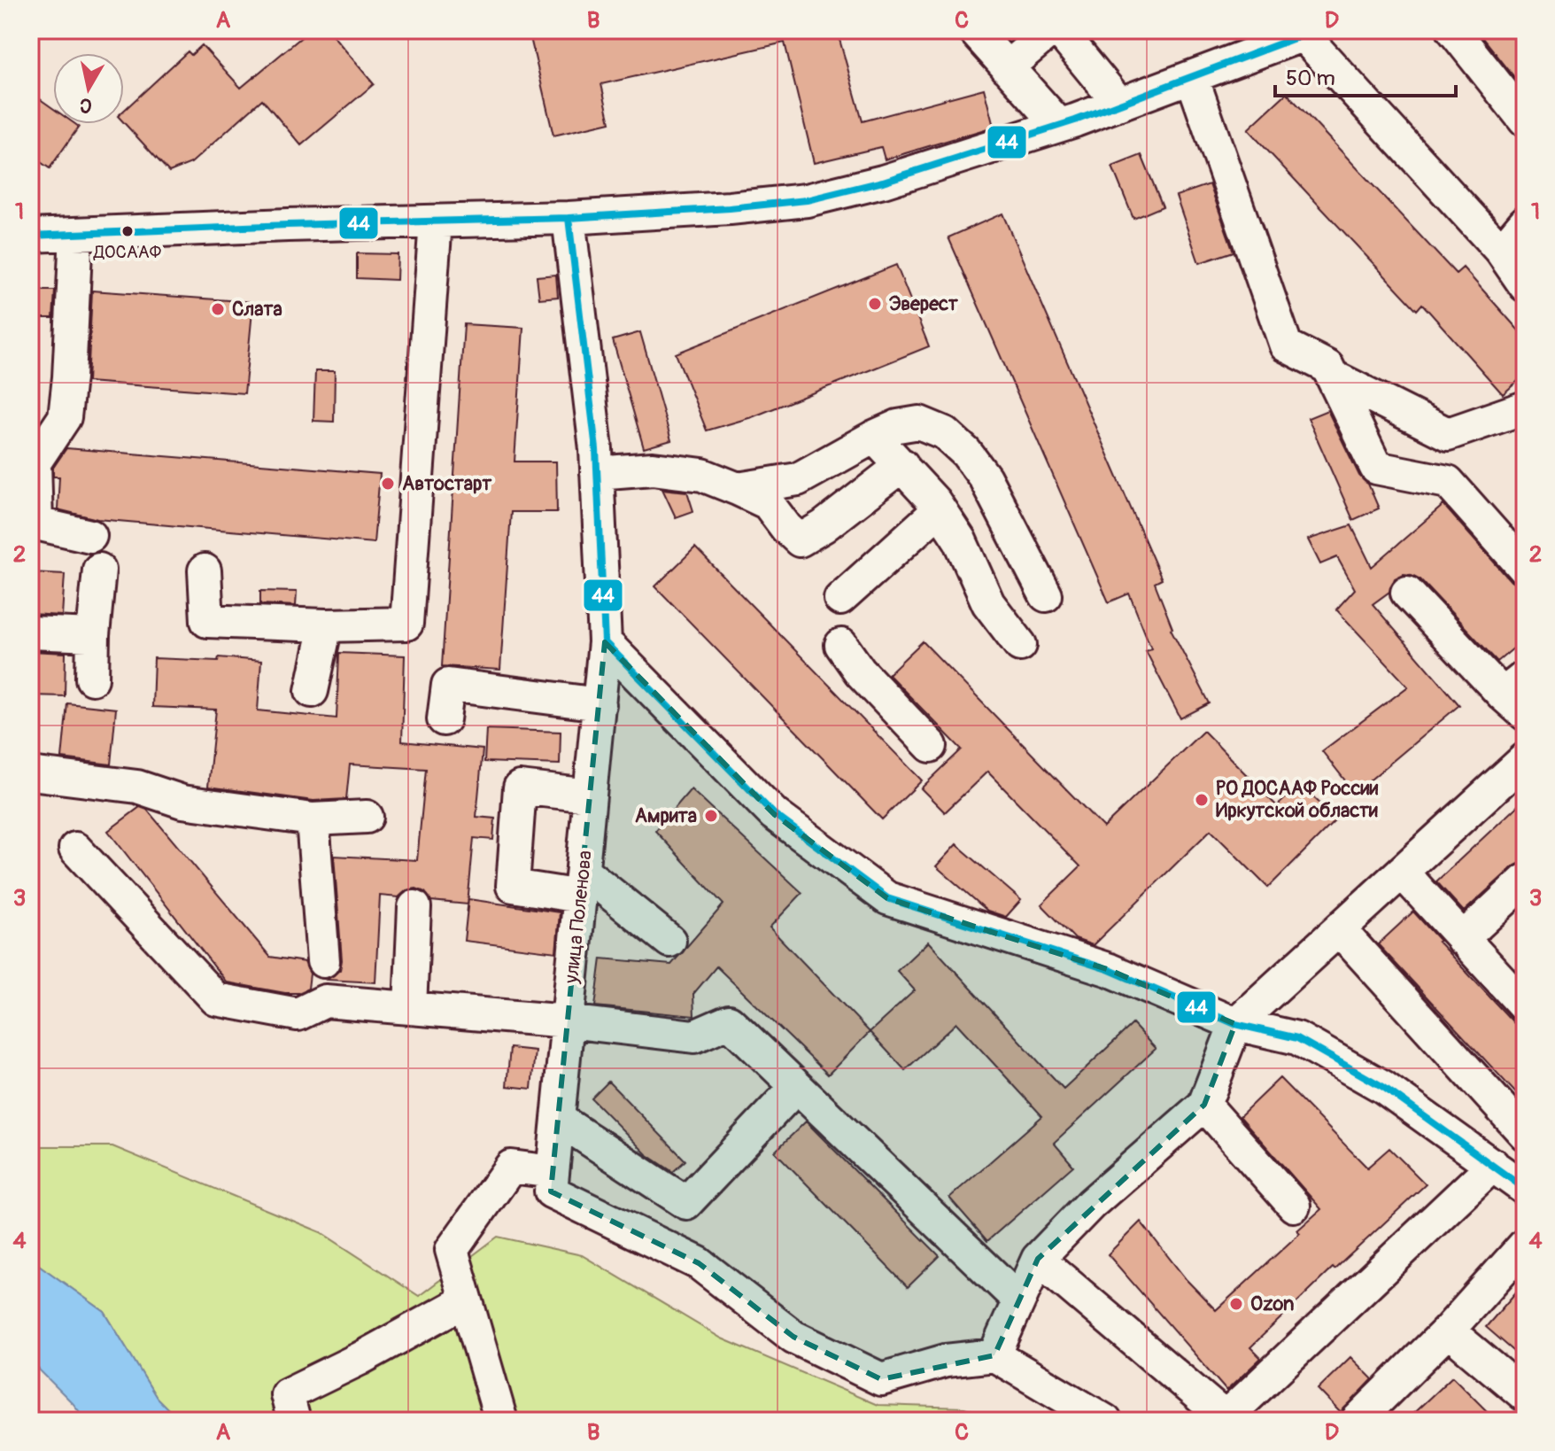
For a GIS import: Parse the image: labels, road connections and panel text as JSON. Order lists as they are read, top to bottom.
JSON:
{
  "streets": {
    "street": ["улица Поленова"]
  },
  "places": [
    "ДОСААФ",
    "Эверест",
    "Слата",
    "Автостарт",
    "РО ДОСААФ России Иркутской области",
    "Амрита",
    "Ozon"
  ],
  "lines": ["transit line 44"],
  "scale_bar": "50 m",
  "north": "bottom",
  "grid": {
    "columns": [
      "A",
      "B",
      "C",
      "D"
    ],
    "rows": [
      "1",
      "2",
      "3",
      "4"
    ]
  }
}
